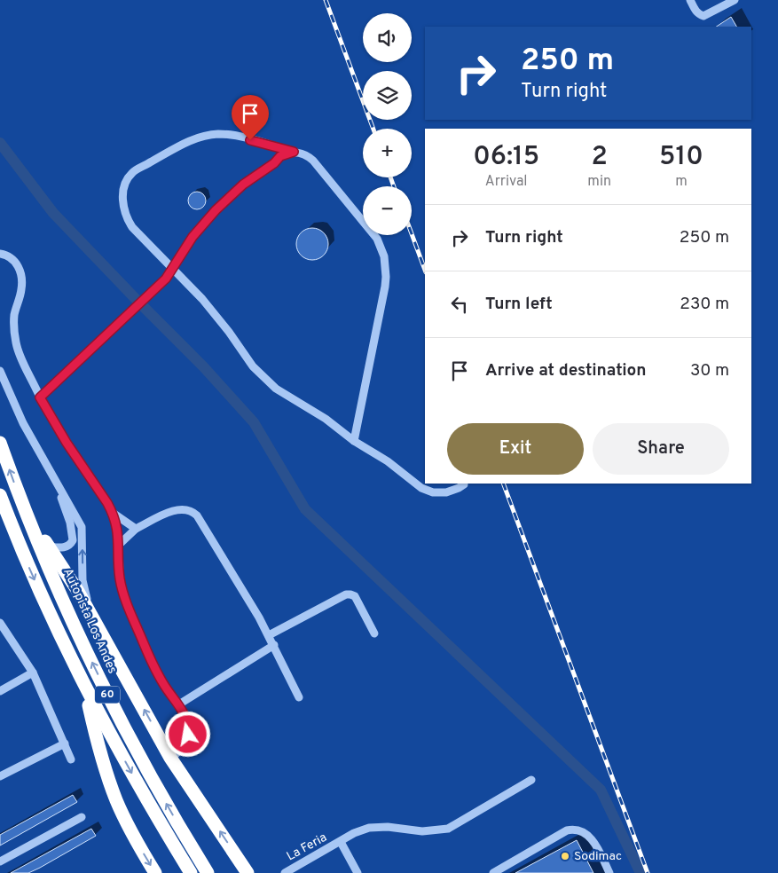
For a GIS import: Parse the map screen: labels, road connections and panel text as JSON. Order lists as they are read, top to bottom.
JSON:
{
  "streets": {
    "highway": ["Autopista Los Andes", "60"],
    "street": ["La Feria"]
  },
  "places": ["Sodimac"],
  "page": {
    "map_buttons": ["+", "−"],
    "turn": ["250 m", "Turn right"],
    "eta": [
      "06:15",
      "Arrival",
      "2",
      "min",
      "510",
      "m"
    ],
    "list": [
      {
        "name": "Turn right",
        "value": "250 m"
      },
      {
        "name": "Turn left",
        "value": "230 m"
      },
      {
        "name": "Arrive at destination",
        "value": "30 m"
      }
    ],
    "buttons": ["Exit", "Share"]
  }
}
